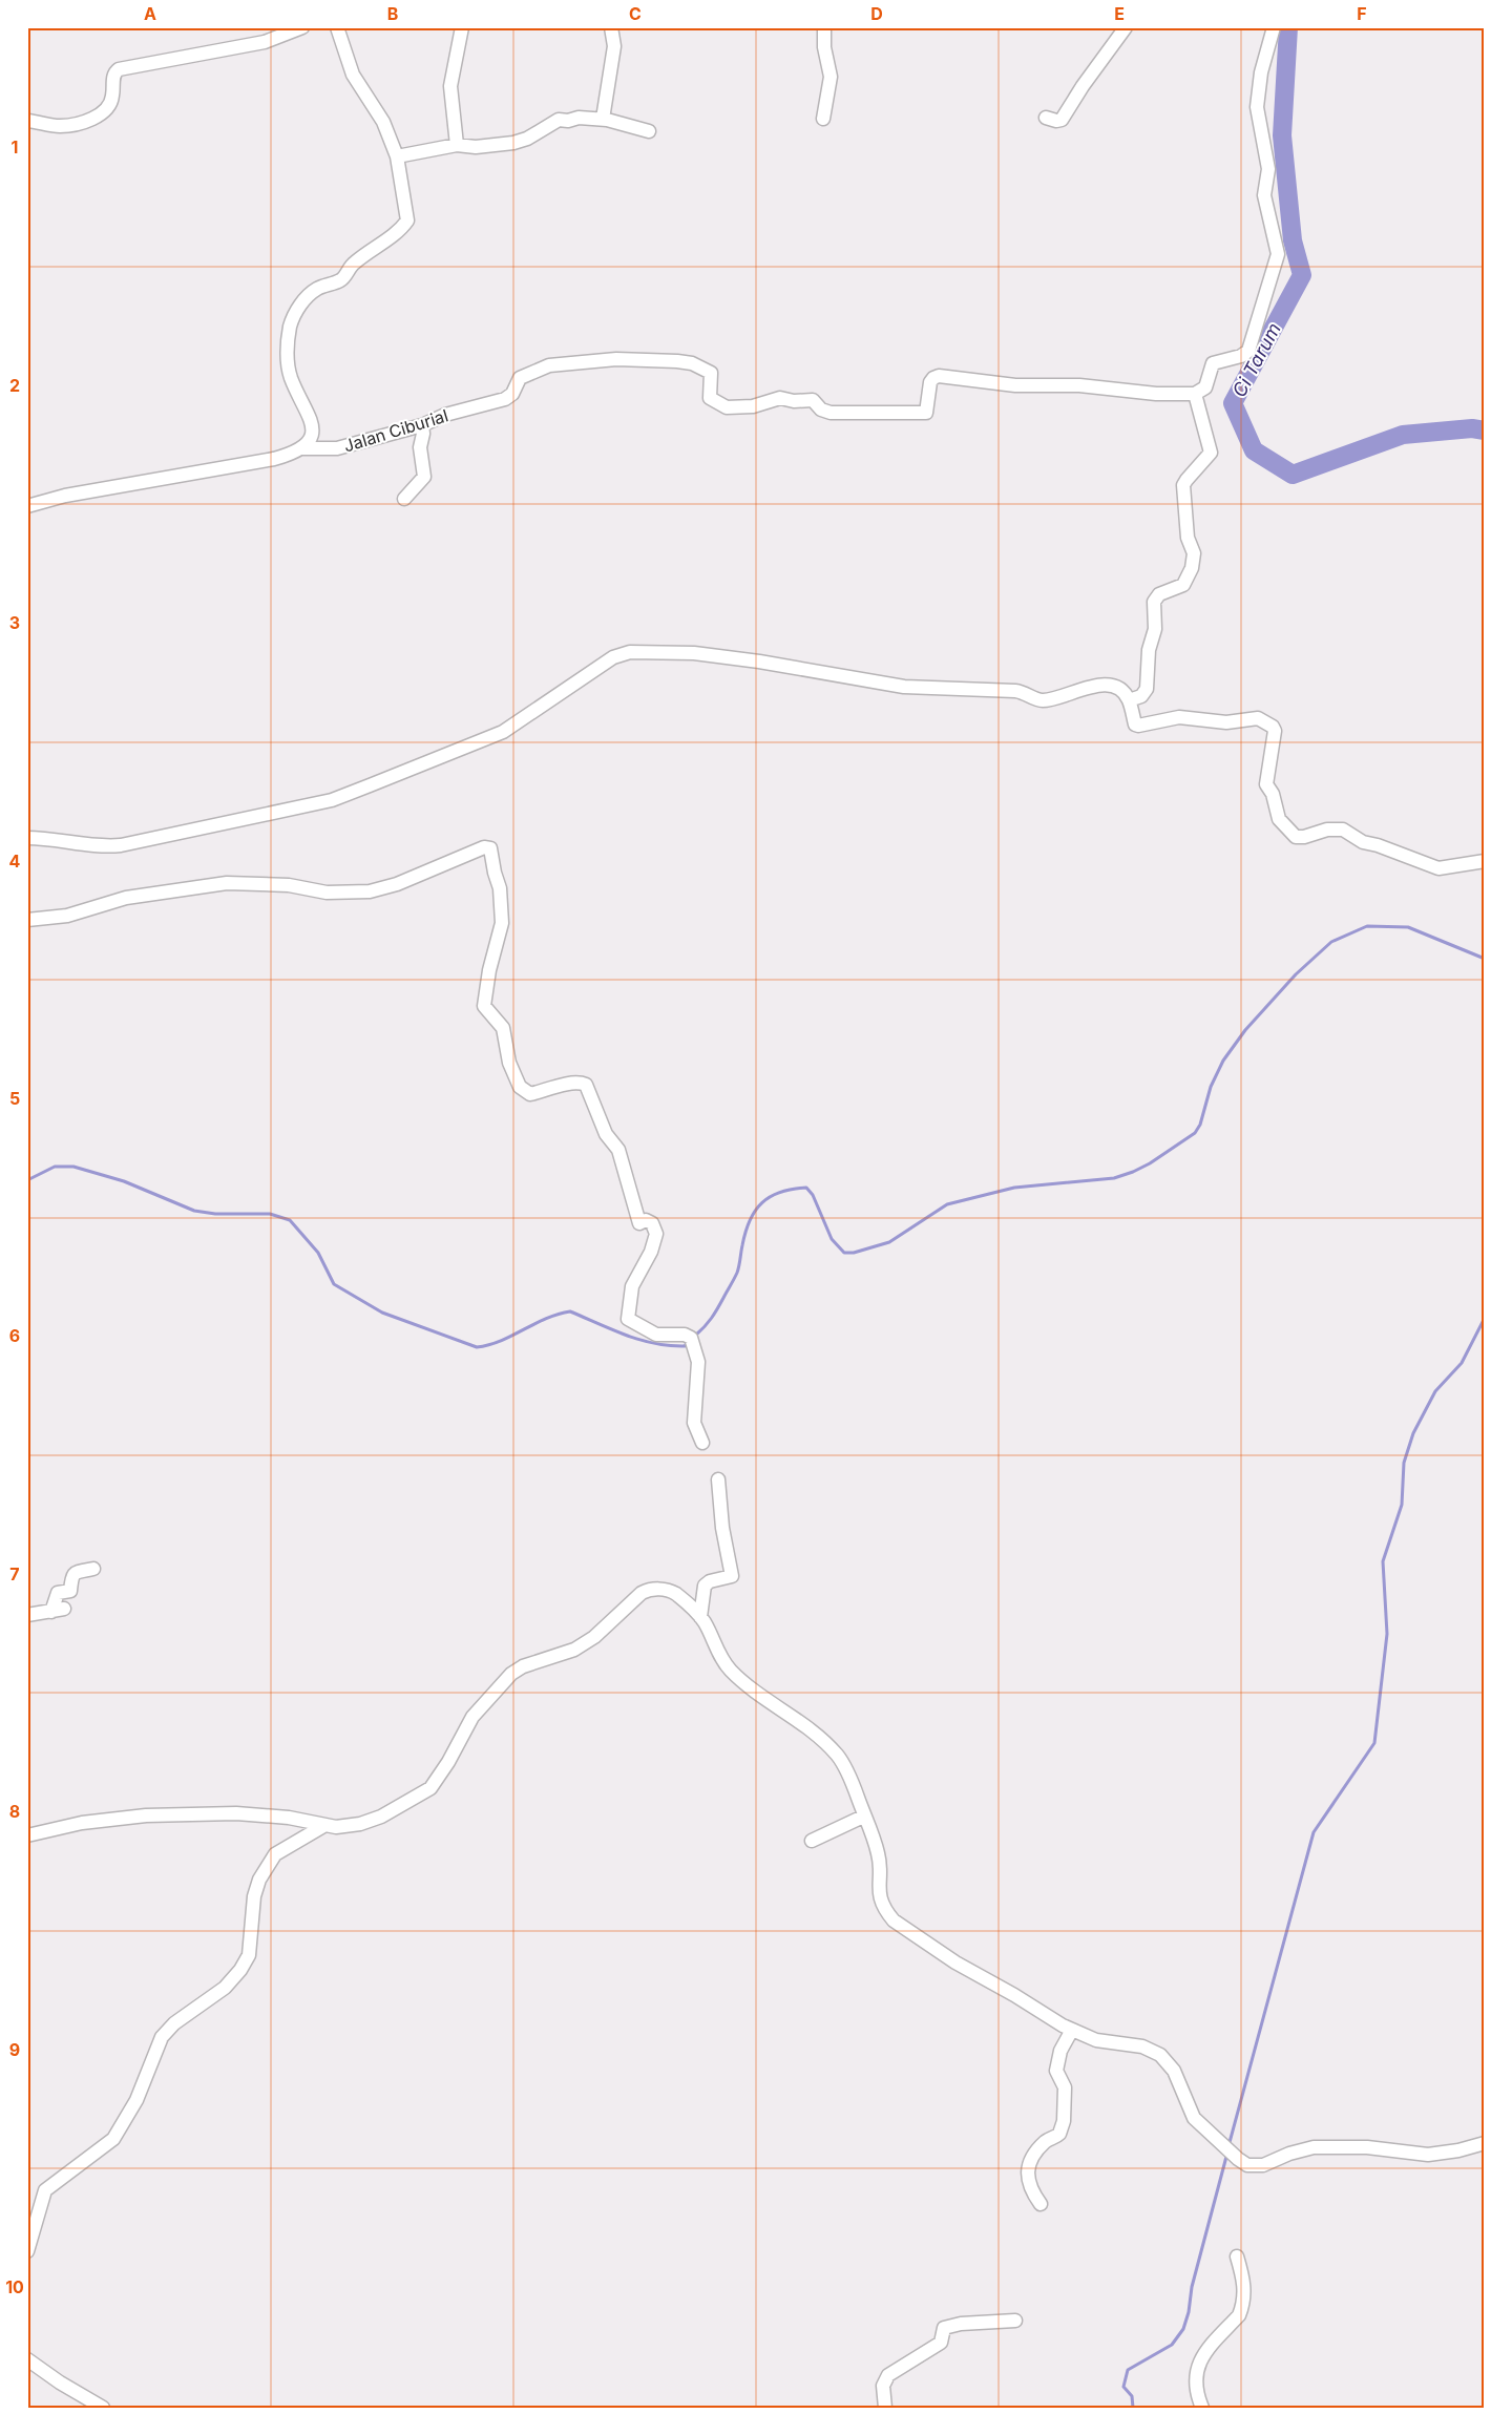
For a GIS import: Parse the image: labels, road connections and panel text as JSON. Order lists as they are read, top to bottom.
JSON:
{
  "streets": {
    "street": ["Jalan Ciburial"]
  },
  "water": ["Ci Tarum"],
  "grid": {
    "columns": [
      "A",
      "B",
      "C",
      "D",
      "E",
      "F"
    ],
    "rows": [
      "1",
      "2",
      "3",
      "4",
      "5",
      "6",
      "7",
      "8",
      "9",
      "10"
    ]
  }
}
